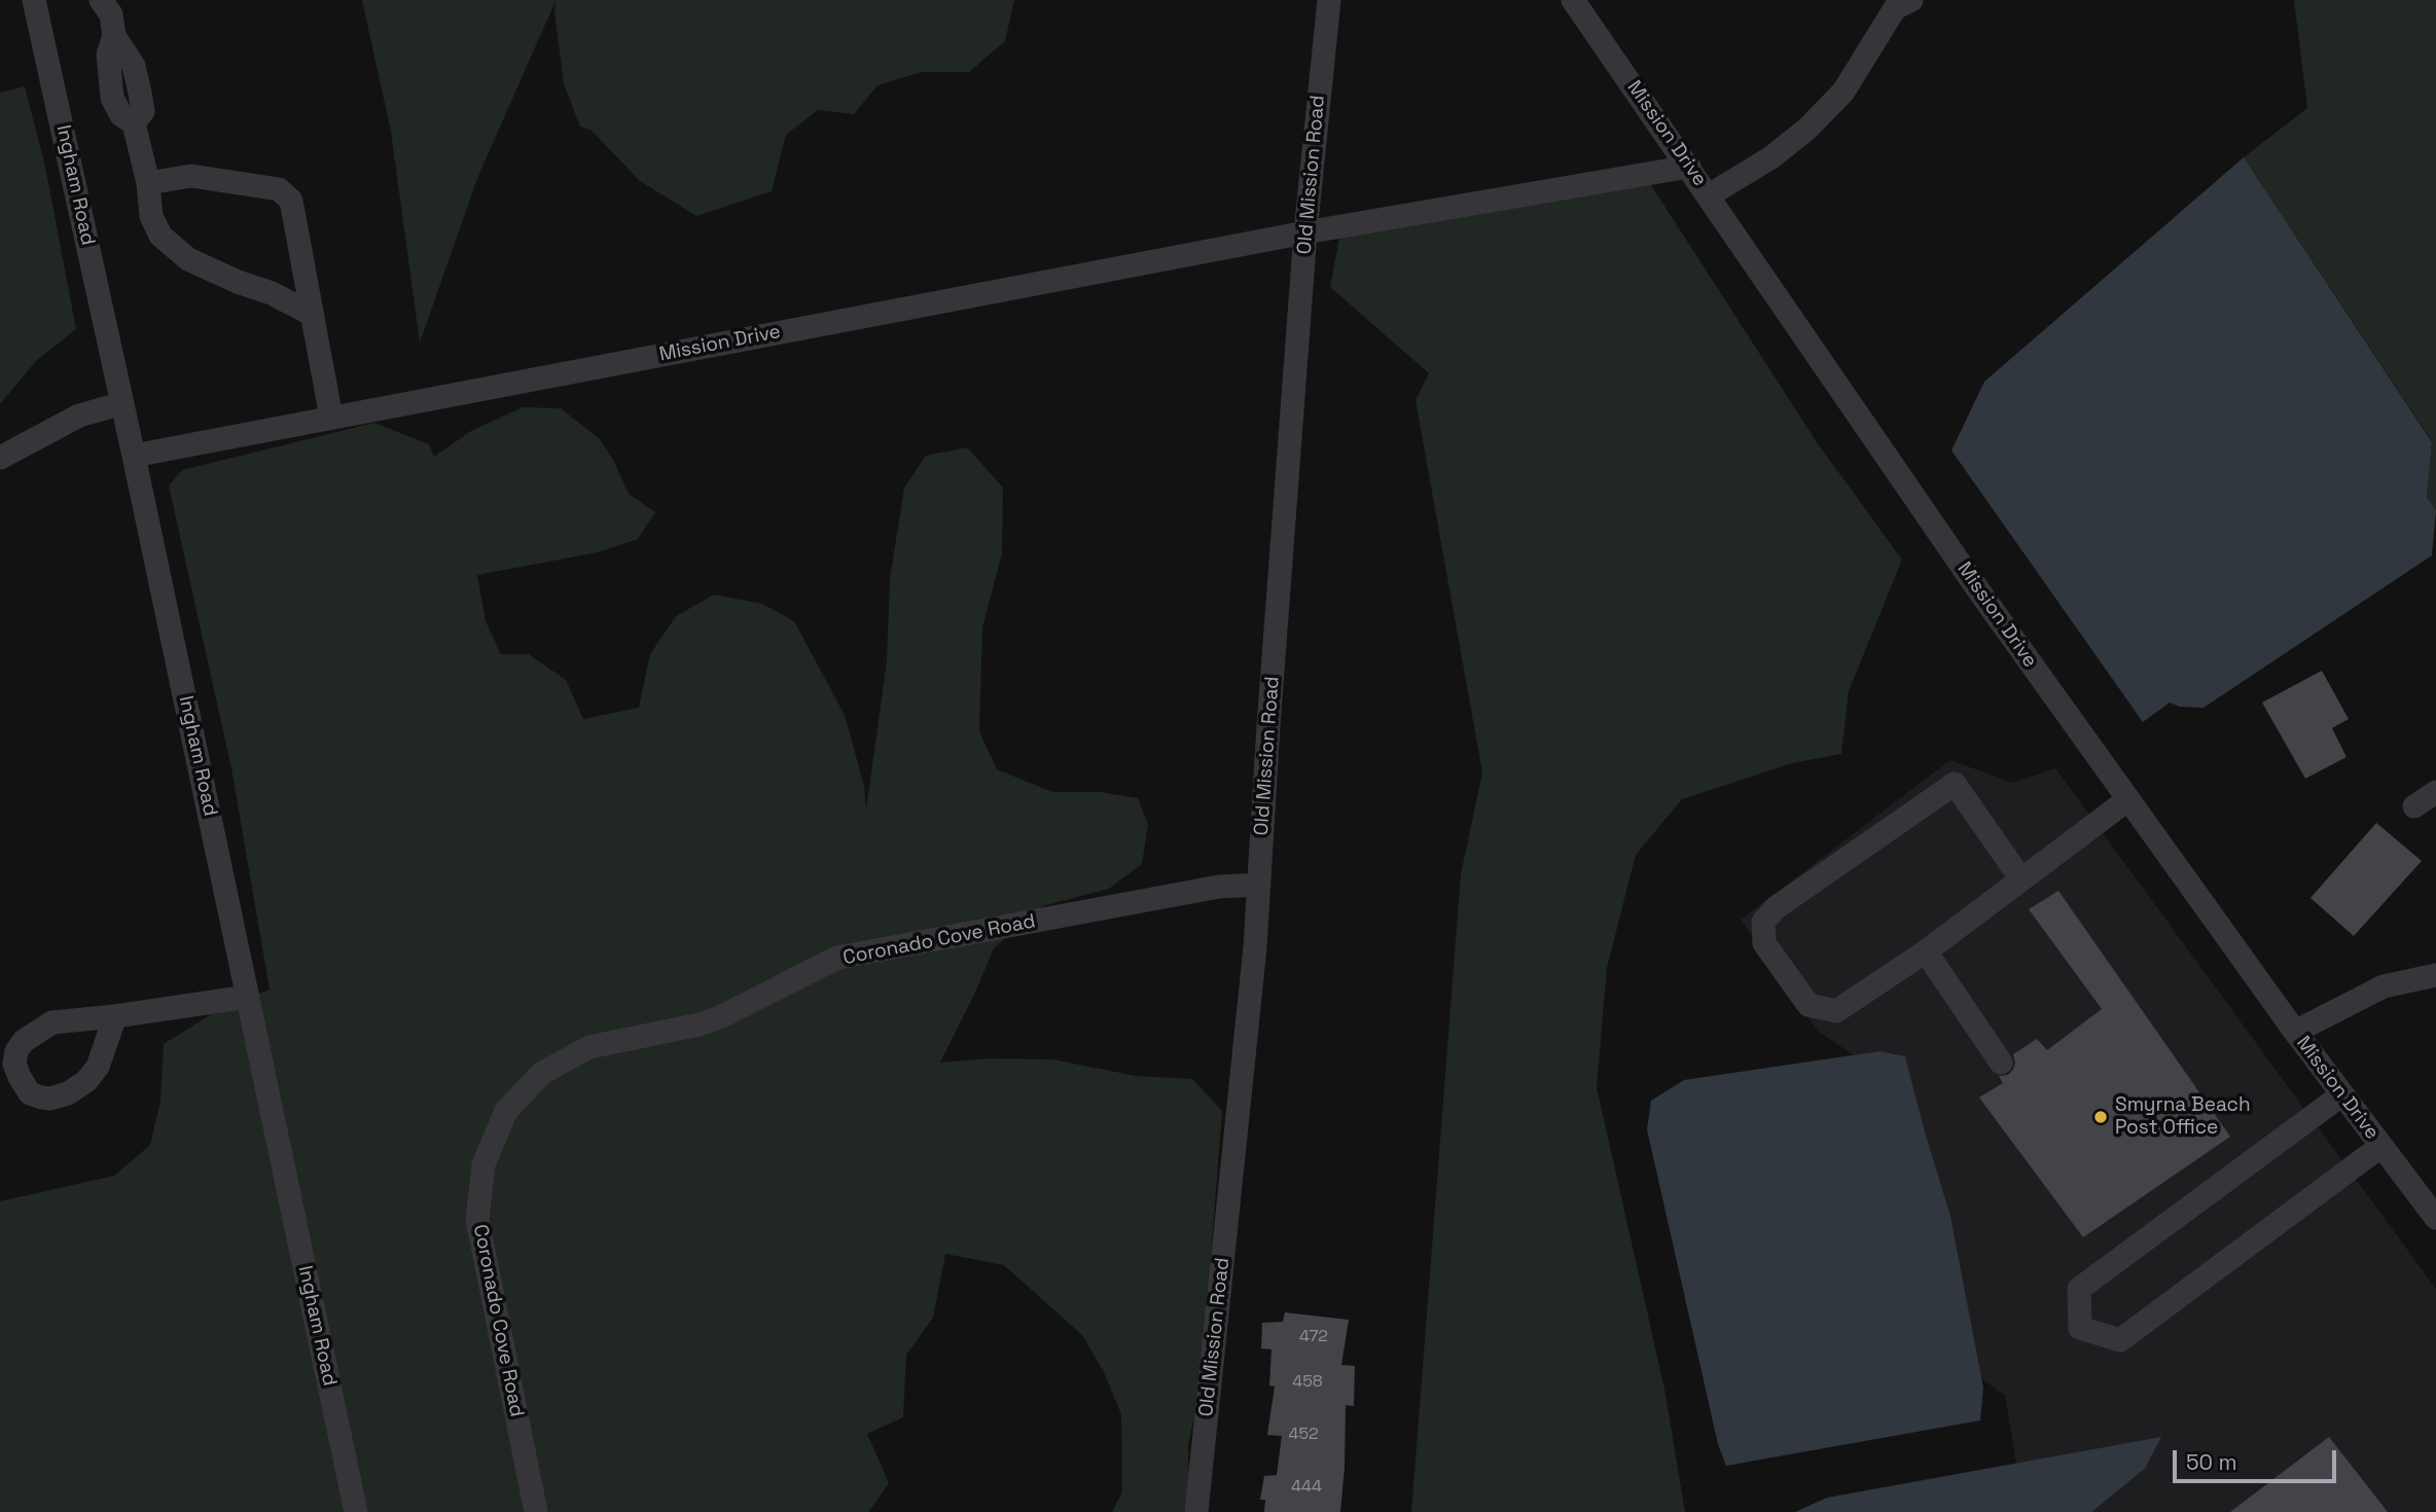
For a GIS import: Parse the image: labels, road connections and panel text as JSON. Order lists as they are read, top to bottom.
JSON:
{
  "streets": {
    "street": [
      "Mission Drive",
      "Old Mission Road",
      "Ingham Road",
      "Coronado Cove Road"
    ]
  },
  "crossings": [
    ["Mission Drive", "Old Mission Road"],
    ["Mission Drive", "Ingham Road"],
    ["Old Mission Road", "Coronado Cove Road"]
  ],
  "places": ["Smyrna Beach Post Office"],
  "house_numbers": [
    "472",
    "458",
    "452",
    "444"
  ],
  "scale_bar": "50 m"
}
